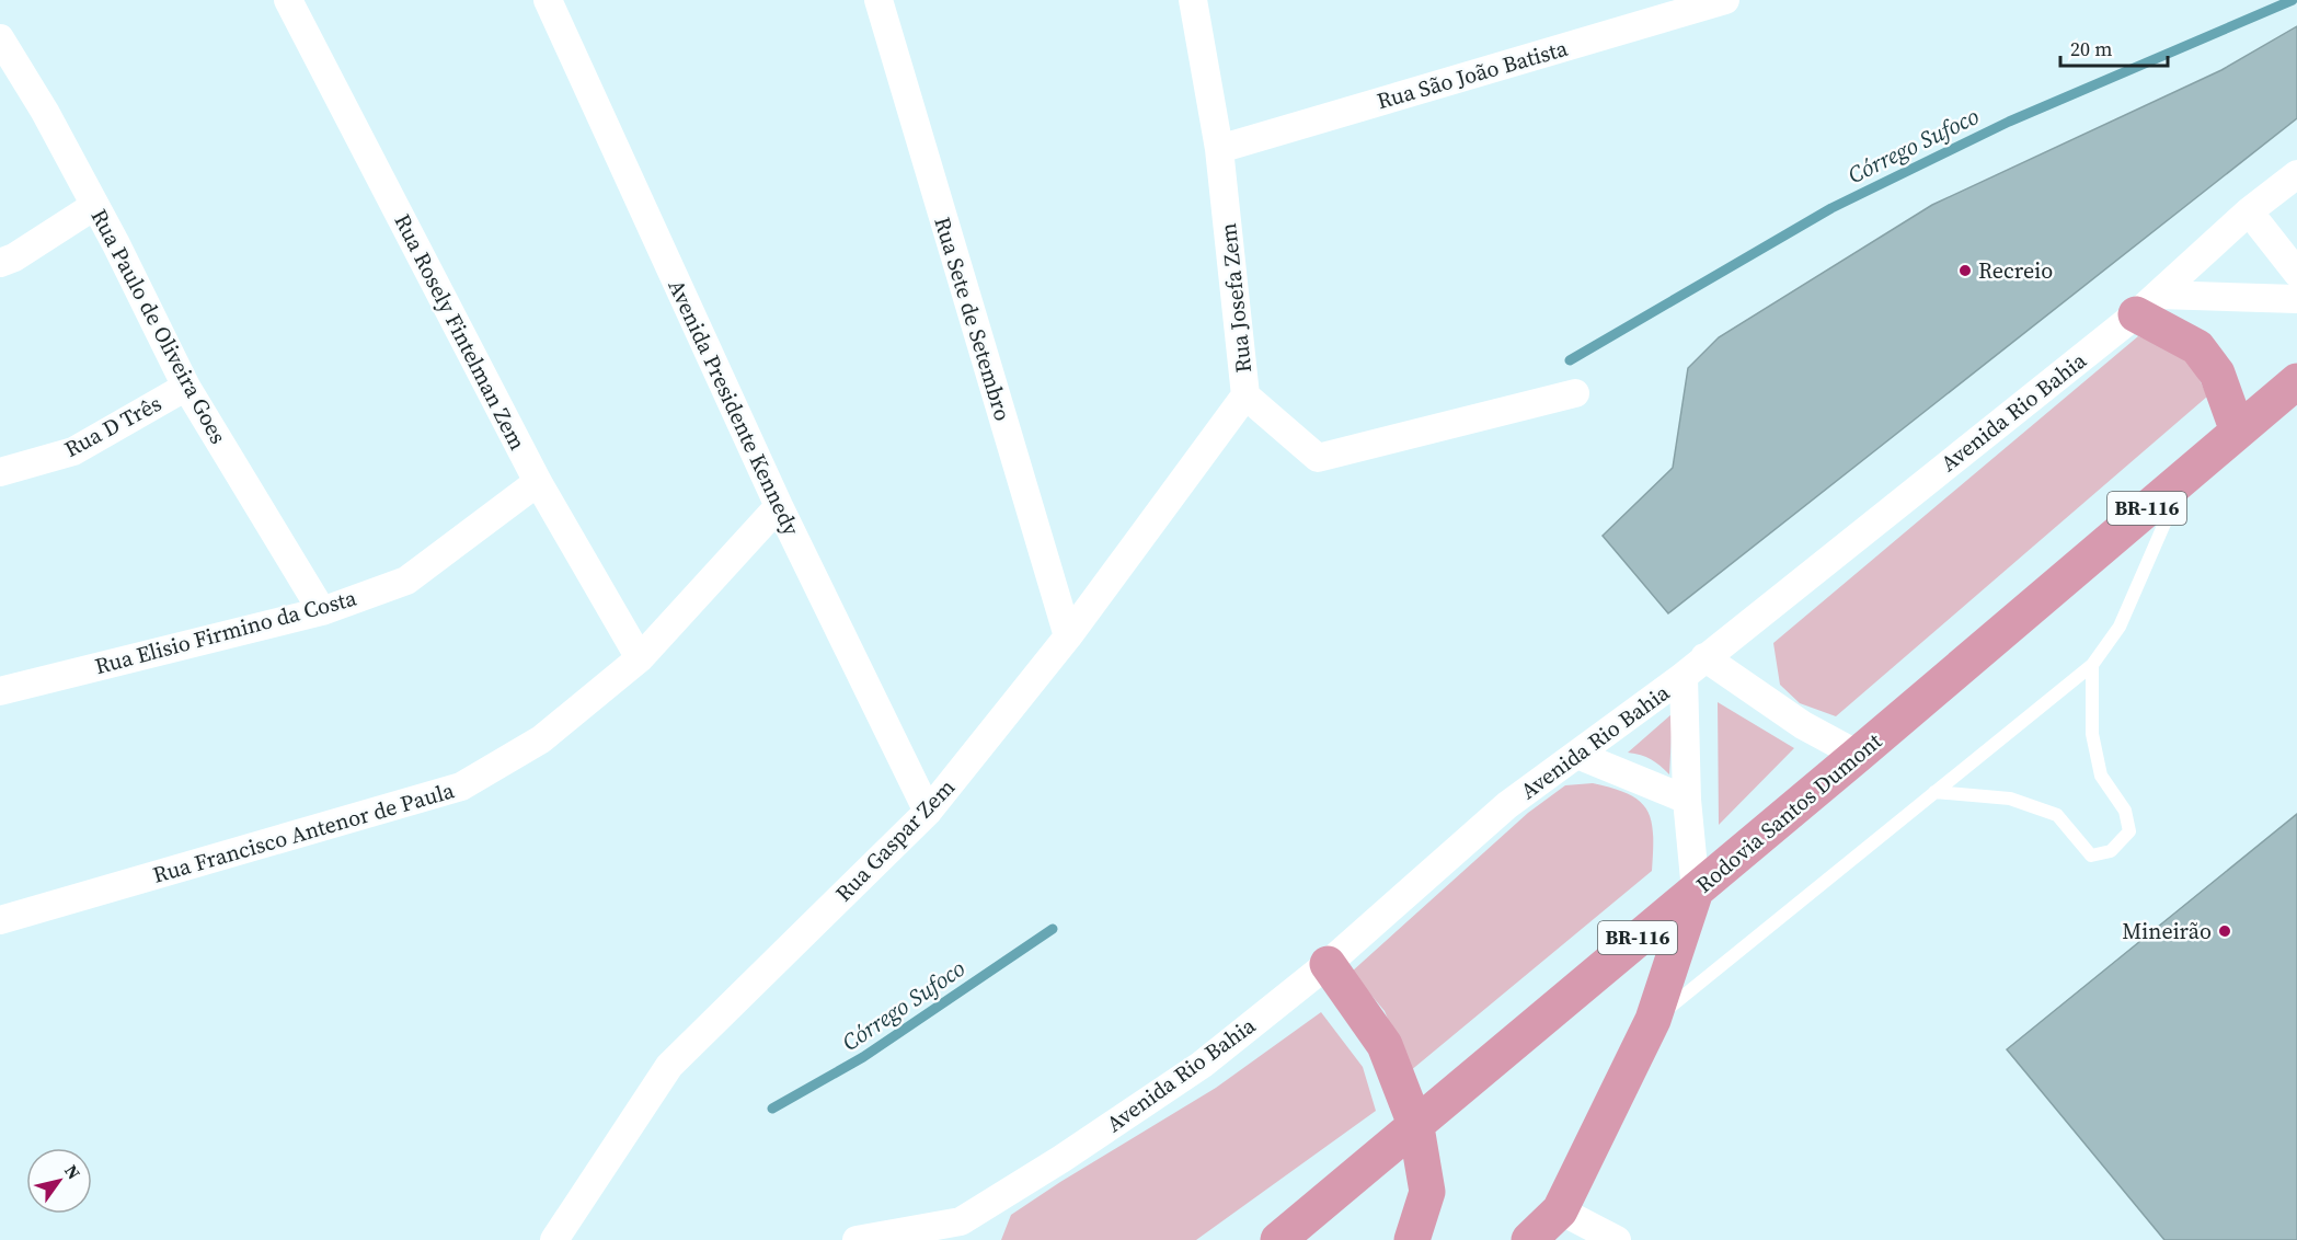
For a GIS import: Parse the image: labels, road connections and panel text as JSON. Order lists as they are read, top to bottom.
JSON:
{
  "streets": {
    "highway": ["BR-116", "Rodovia Santos Dumont"],
    "street": [
      "Rua São João Batista",
      "Rua Josefa Zem",
      "Rua Sete de Setembro",
      "Rua Paulo de Oliveira Goes",
      "Rua Rosely Fintelman Zem",
      "Avenida Presidente Kennedy",
      "Avenida Rio Bahia",
      "Rua D Três",
      "Rua Elisio Firmino da Costa",
      "Rua Francisco Antenor de Paula",
      "Rua Gaspar Zem"
    ]
  },
  "crossings": [
    ["Rua São João Batista", "Rua Josefa Zem"],
    ["Rua Josefa Zem", "Rua Gaspar Zem"],
    ["Rua Sete de Setembro", "Rua Gaspar Zem"],
    ["Rua Paulo de Oliveira Goes", "Rua D Três"],
    ["Rua Paulo de Oliveira Goes", "Rua Elisio Firmino da Costa"],
    ["Rua Rosely Fintelman Zem", "Rua Elisio Firmino da Costa"],
    ["Rua Rosely Fintelman Zem", "Rua Francisco Antenor de Paula"],
    ["Avenida Presidente Kennedy", "Rua Francisco Antenor de Paula"],
    ["Avenida Presidente Kennedy", "Rua Gaspar Zem"]
  ],
  "water": ["Córrego Sufoco"],
  "places": ["Recreio", "Mineirão"],
  "scale_bar": "20 m",
  "north": "top right"
}
